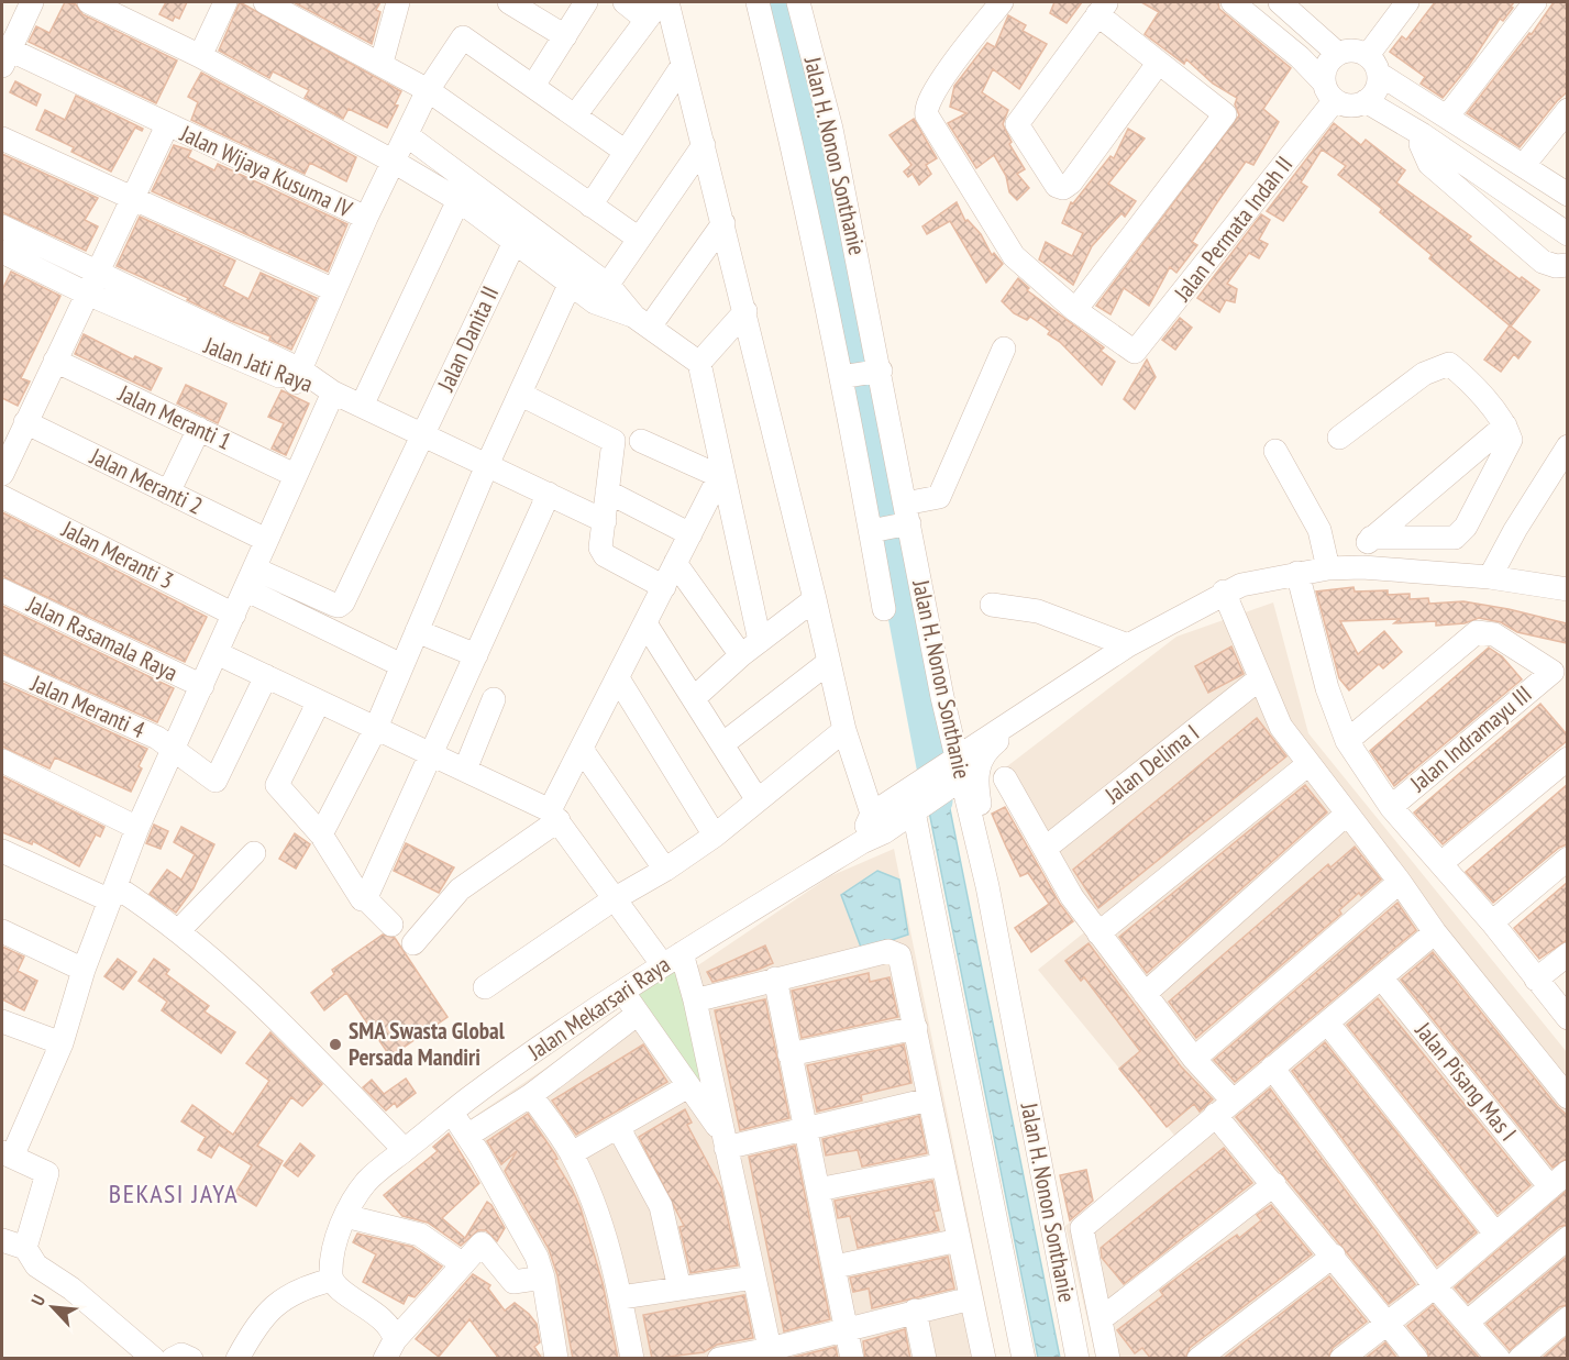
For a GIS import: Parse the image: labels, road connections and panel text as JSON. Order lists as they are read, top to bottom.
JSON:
{
  "streets": {
    "street": [
      "Jalan H. Nonon Sonthanie",
      "Jalan Wijaya Kusuma IV",
      "Jalan Permata Indah II",
      "Jalan Danita II",
      "Jalan Jati Raya",
      "Jalan Meranti 1",
      "Jalan Meranti 2",
      "Jalan Meranti 3",
      "Jalan Rasamala Raya",
      "Jalan Meranti 4",
      "Jalan Indramayu III",
      "Jalan Delima I",
      "Jalan Mekarsari Raya",
      "Jalan Pisang Mas I"
    ]
  },
  "crossings": [
    ["Jalan Danita II", "Jalan Jati Raya"]
  ],
  "districts": ["BEKASI JAYA"],
  "places": ["SMA Swasta Global Persada Mandiri"],
  "north": "top left"
}
